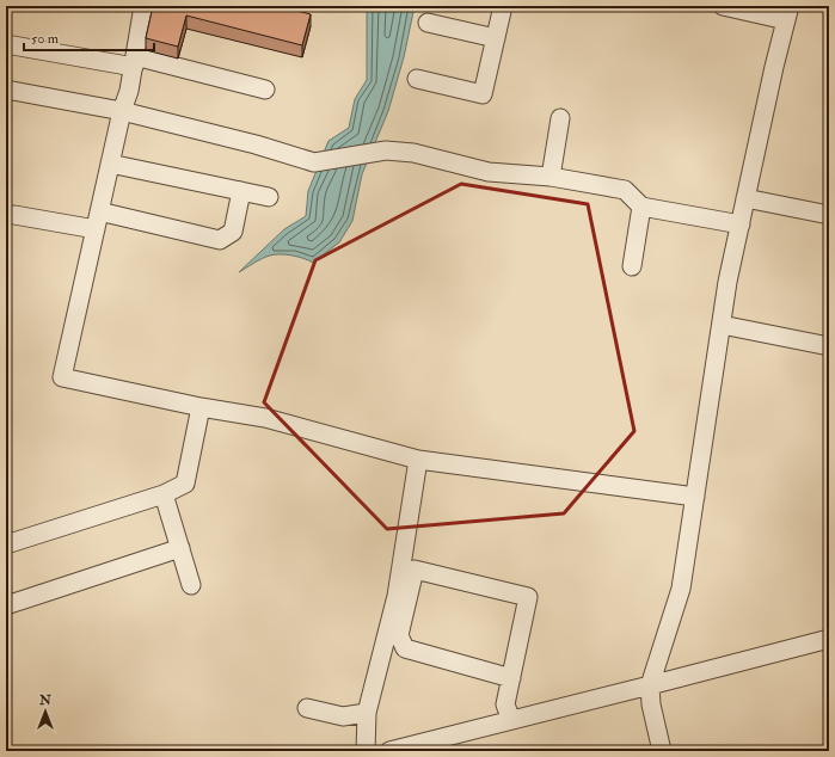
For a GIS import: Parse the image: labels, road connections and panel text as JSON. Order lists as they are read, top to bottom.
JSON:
{
  "scale_bar": "50 m",
  "north": "top"
}
